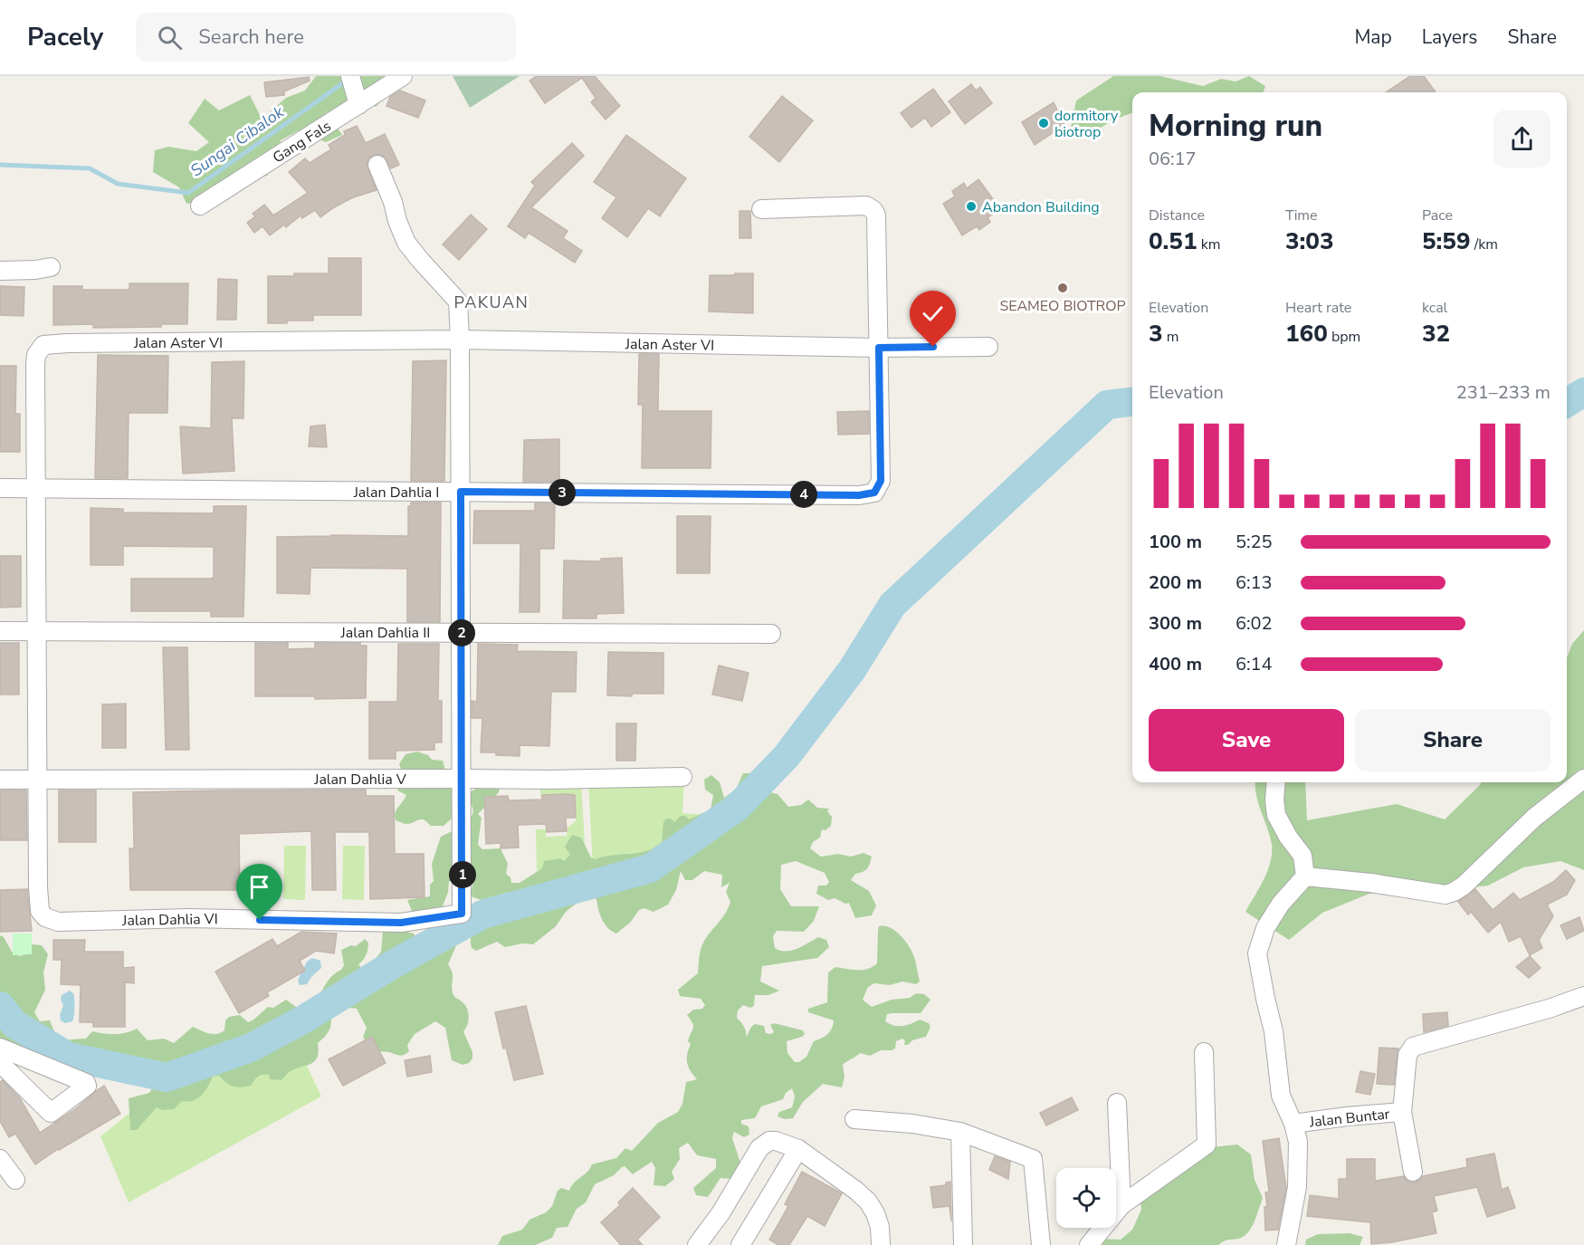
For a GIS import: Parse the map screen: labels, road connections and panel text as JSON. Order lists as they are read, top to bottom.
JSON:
{
  "streets": {
    "street": [
      "Gang Fals",
      "Jalan Aster VI",
      "Jalan Dahlia I",
      "Jalan Dahlia II",
      "Jalan Dahlia V",
      "Jalan Dahlia VI",
      "Jalan Buntar"
    ]
  },
  "crossings": [
    ["Jalan Aster VI", "Jalan Dahlia I"],
    ["Jalan Dahlia V", "Jalan Dahlia VI"]
  ],
  "districts": ["PAKUAN"],
  "water": ["Sungai Cibalok"],
  "places": ["dormitory biotrop", "Abandon Building", "SEAMEO BIOTROP"],
  "page": {
    "header": "Pacely",
    "search": "Search here",
    "nav": ["Map", "Layers", "Share"],
    "heading": ["Morning run", "06:17"],
    "stats": [
      ["Distance", "0.51 km"],
      ["Time", "3:03"],
      ["Pace", "5:59 /km"],
      ["Elevation", "3 m"],
      ["Heart rate", "160 bpm"],
      ["kcal", "32"]
    ],
    "chart": ["Elevation", "231–233 m"],
    "pins": [
      "3",
      "4",
      "2",
      "1"
    ],
    "list": [
      {
        "name": "100 m",
        "note": "5:25"
      },
      {
        "name": "200 m",
        "note": "6:13"
      },
      {
        "name": "300 m",
        "note": "6:02"
      },
      {
        "name": "400 m",
        "note": "6:14"
      }
    ],
    "buttons": ["Save", "Share"]
  }
}
